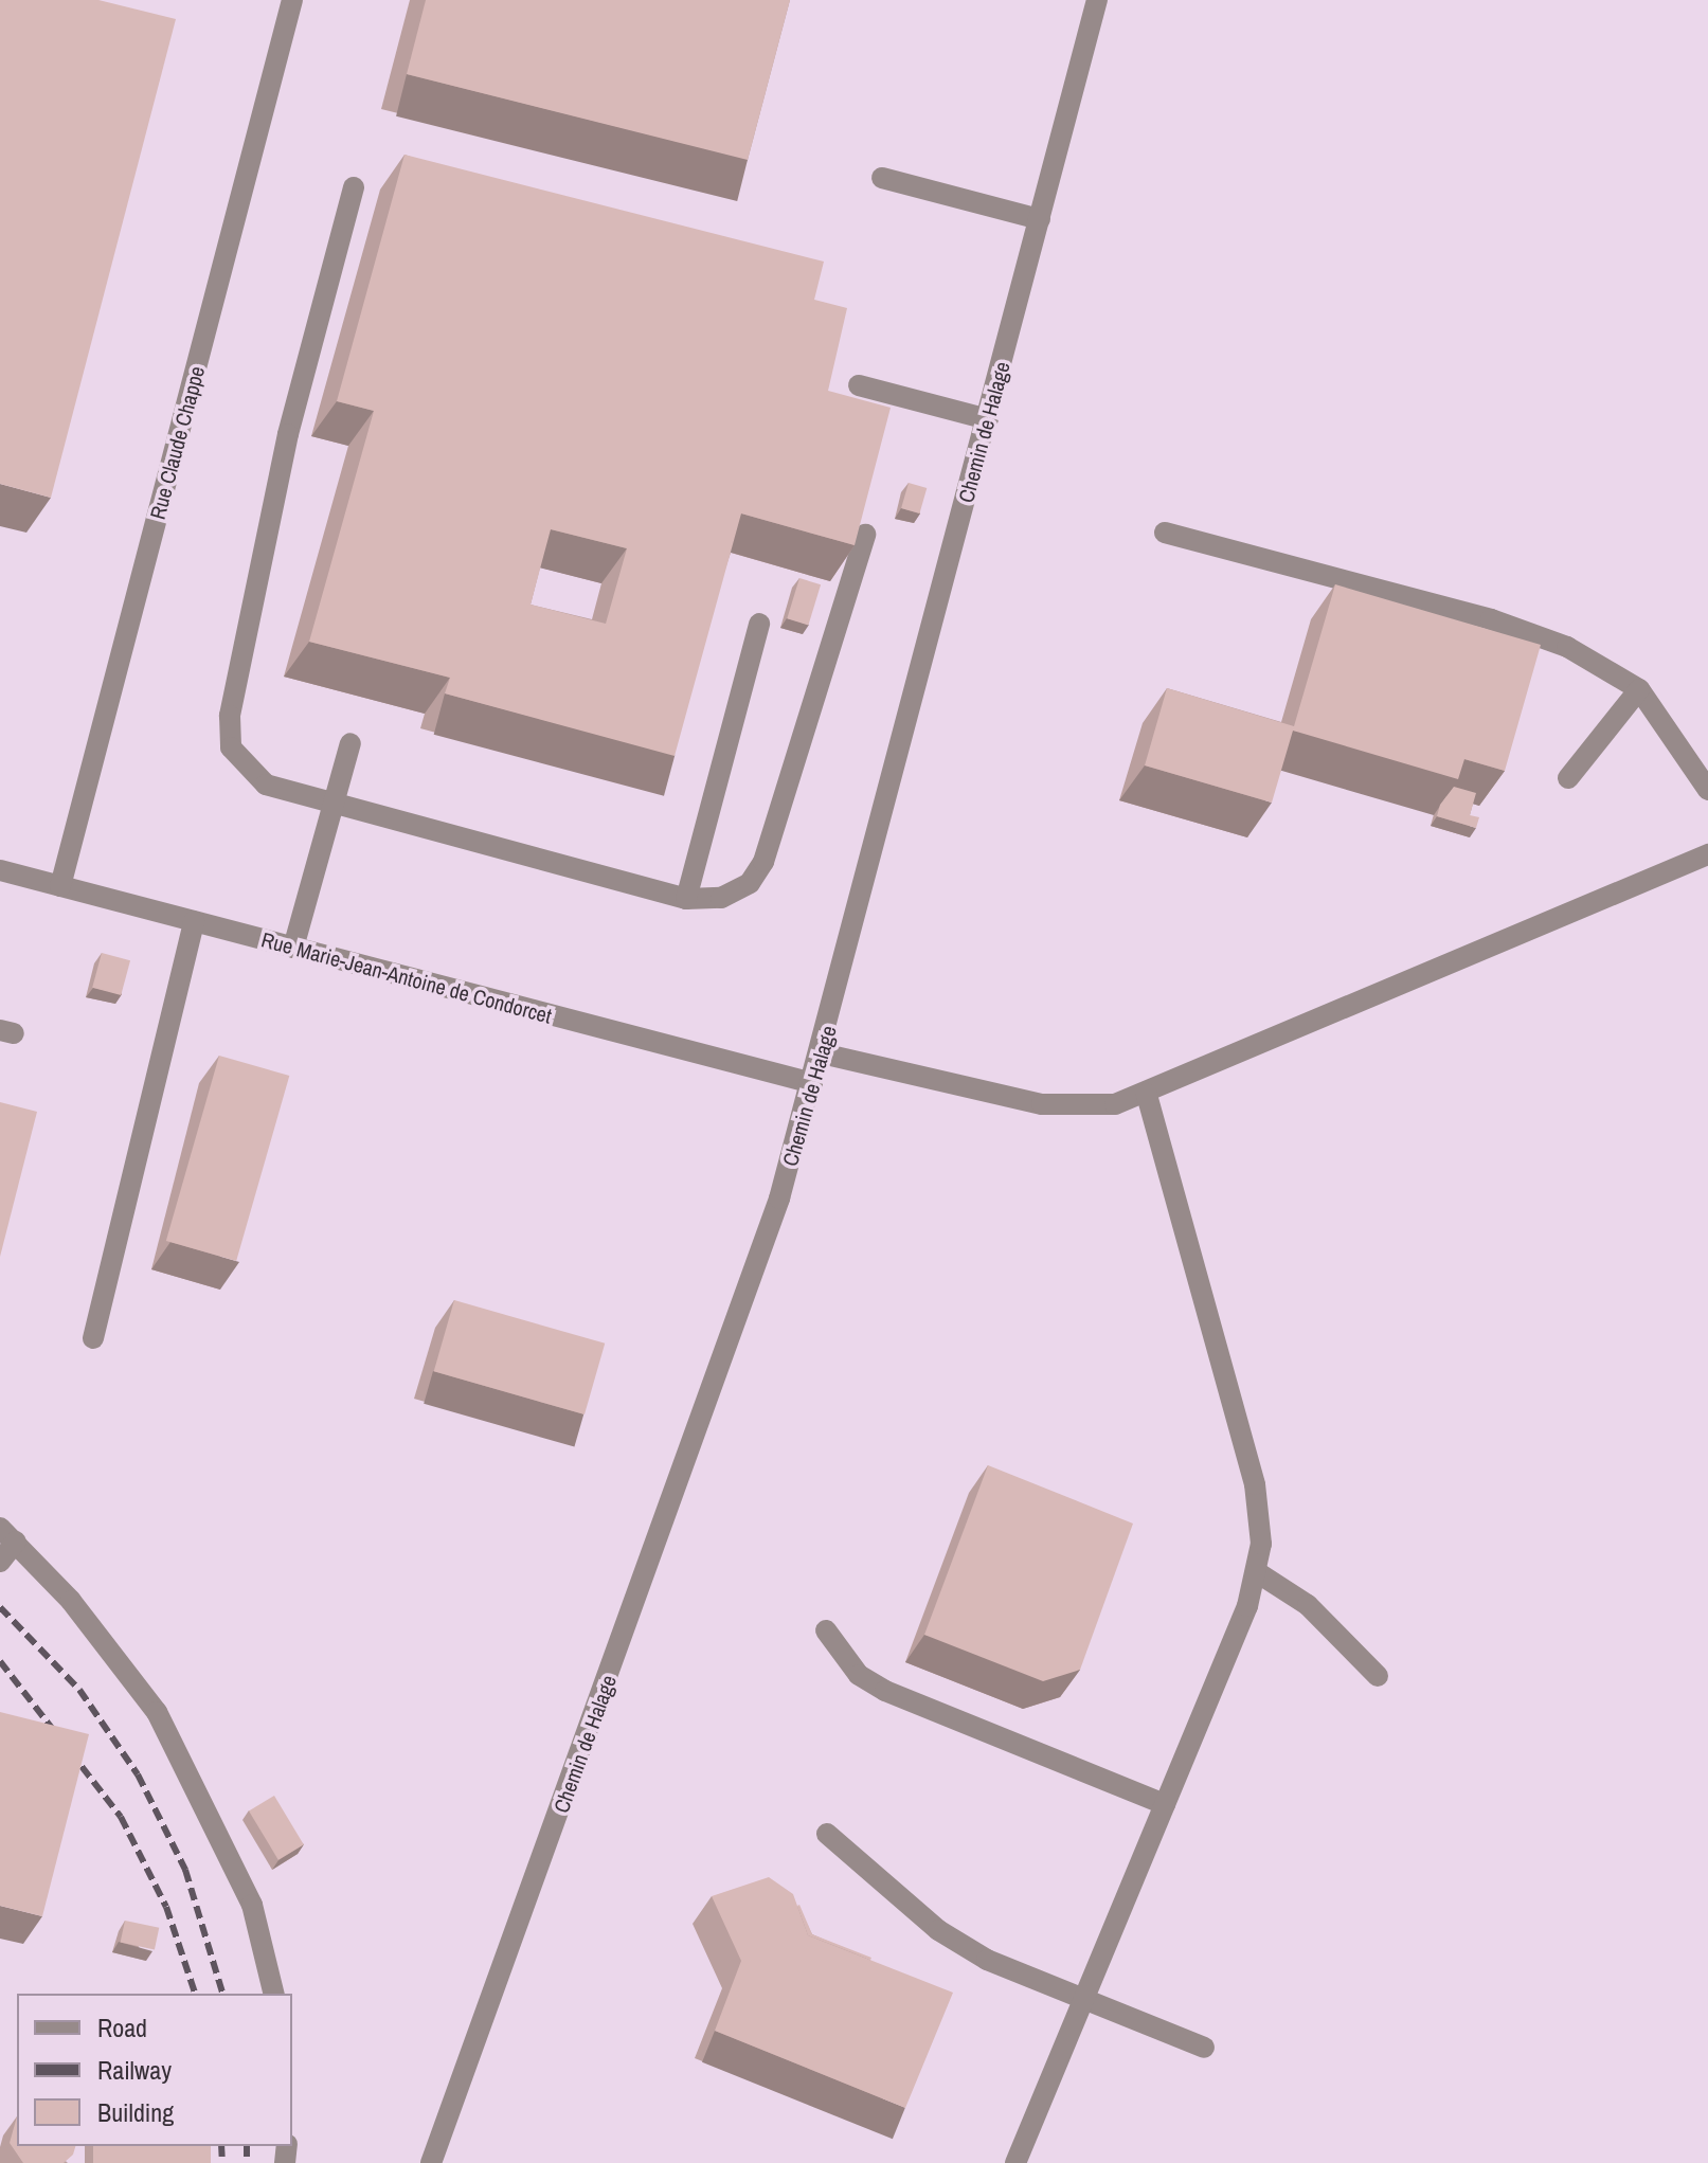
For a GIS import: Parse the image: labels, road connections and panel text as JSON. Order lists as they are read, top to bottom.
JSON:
{
  "streets": {
    "street": ["Chemin de Halage", "Rue Claude Chappe", "Rue Marie-Jean-Antoine de Condorcet"]
  },
  "crossings": [
    ["Chemin de Halage", "Rue Marie-Jean-Antoine de Condorcet"],
    ["Rue Claude Chappe", "Rue Marie-Jean-Antoine de Condorcet"]
  ],
  "legend": ["Road", "Railway", "Building"]
}
